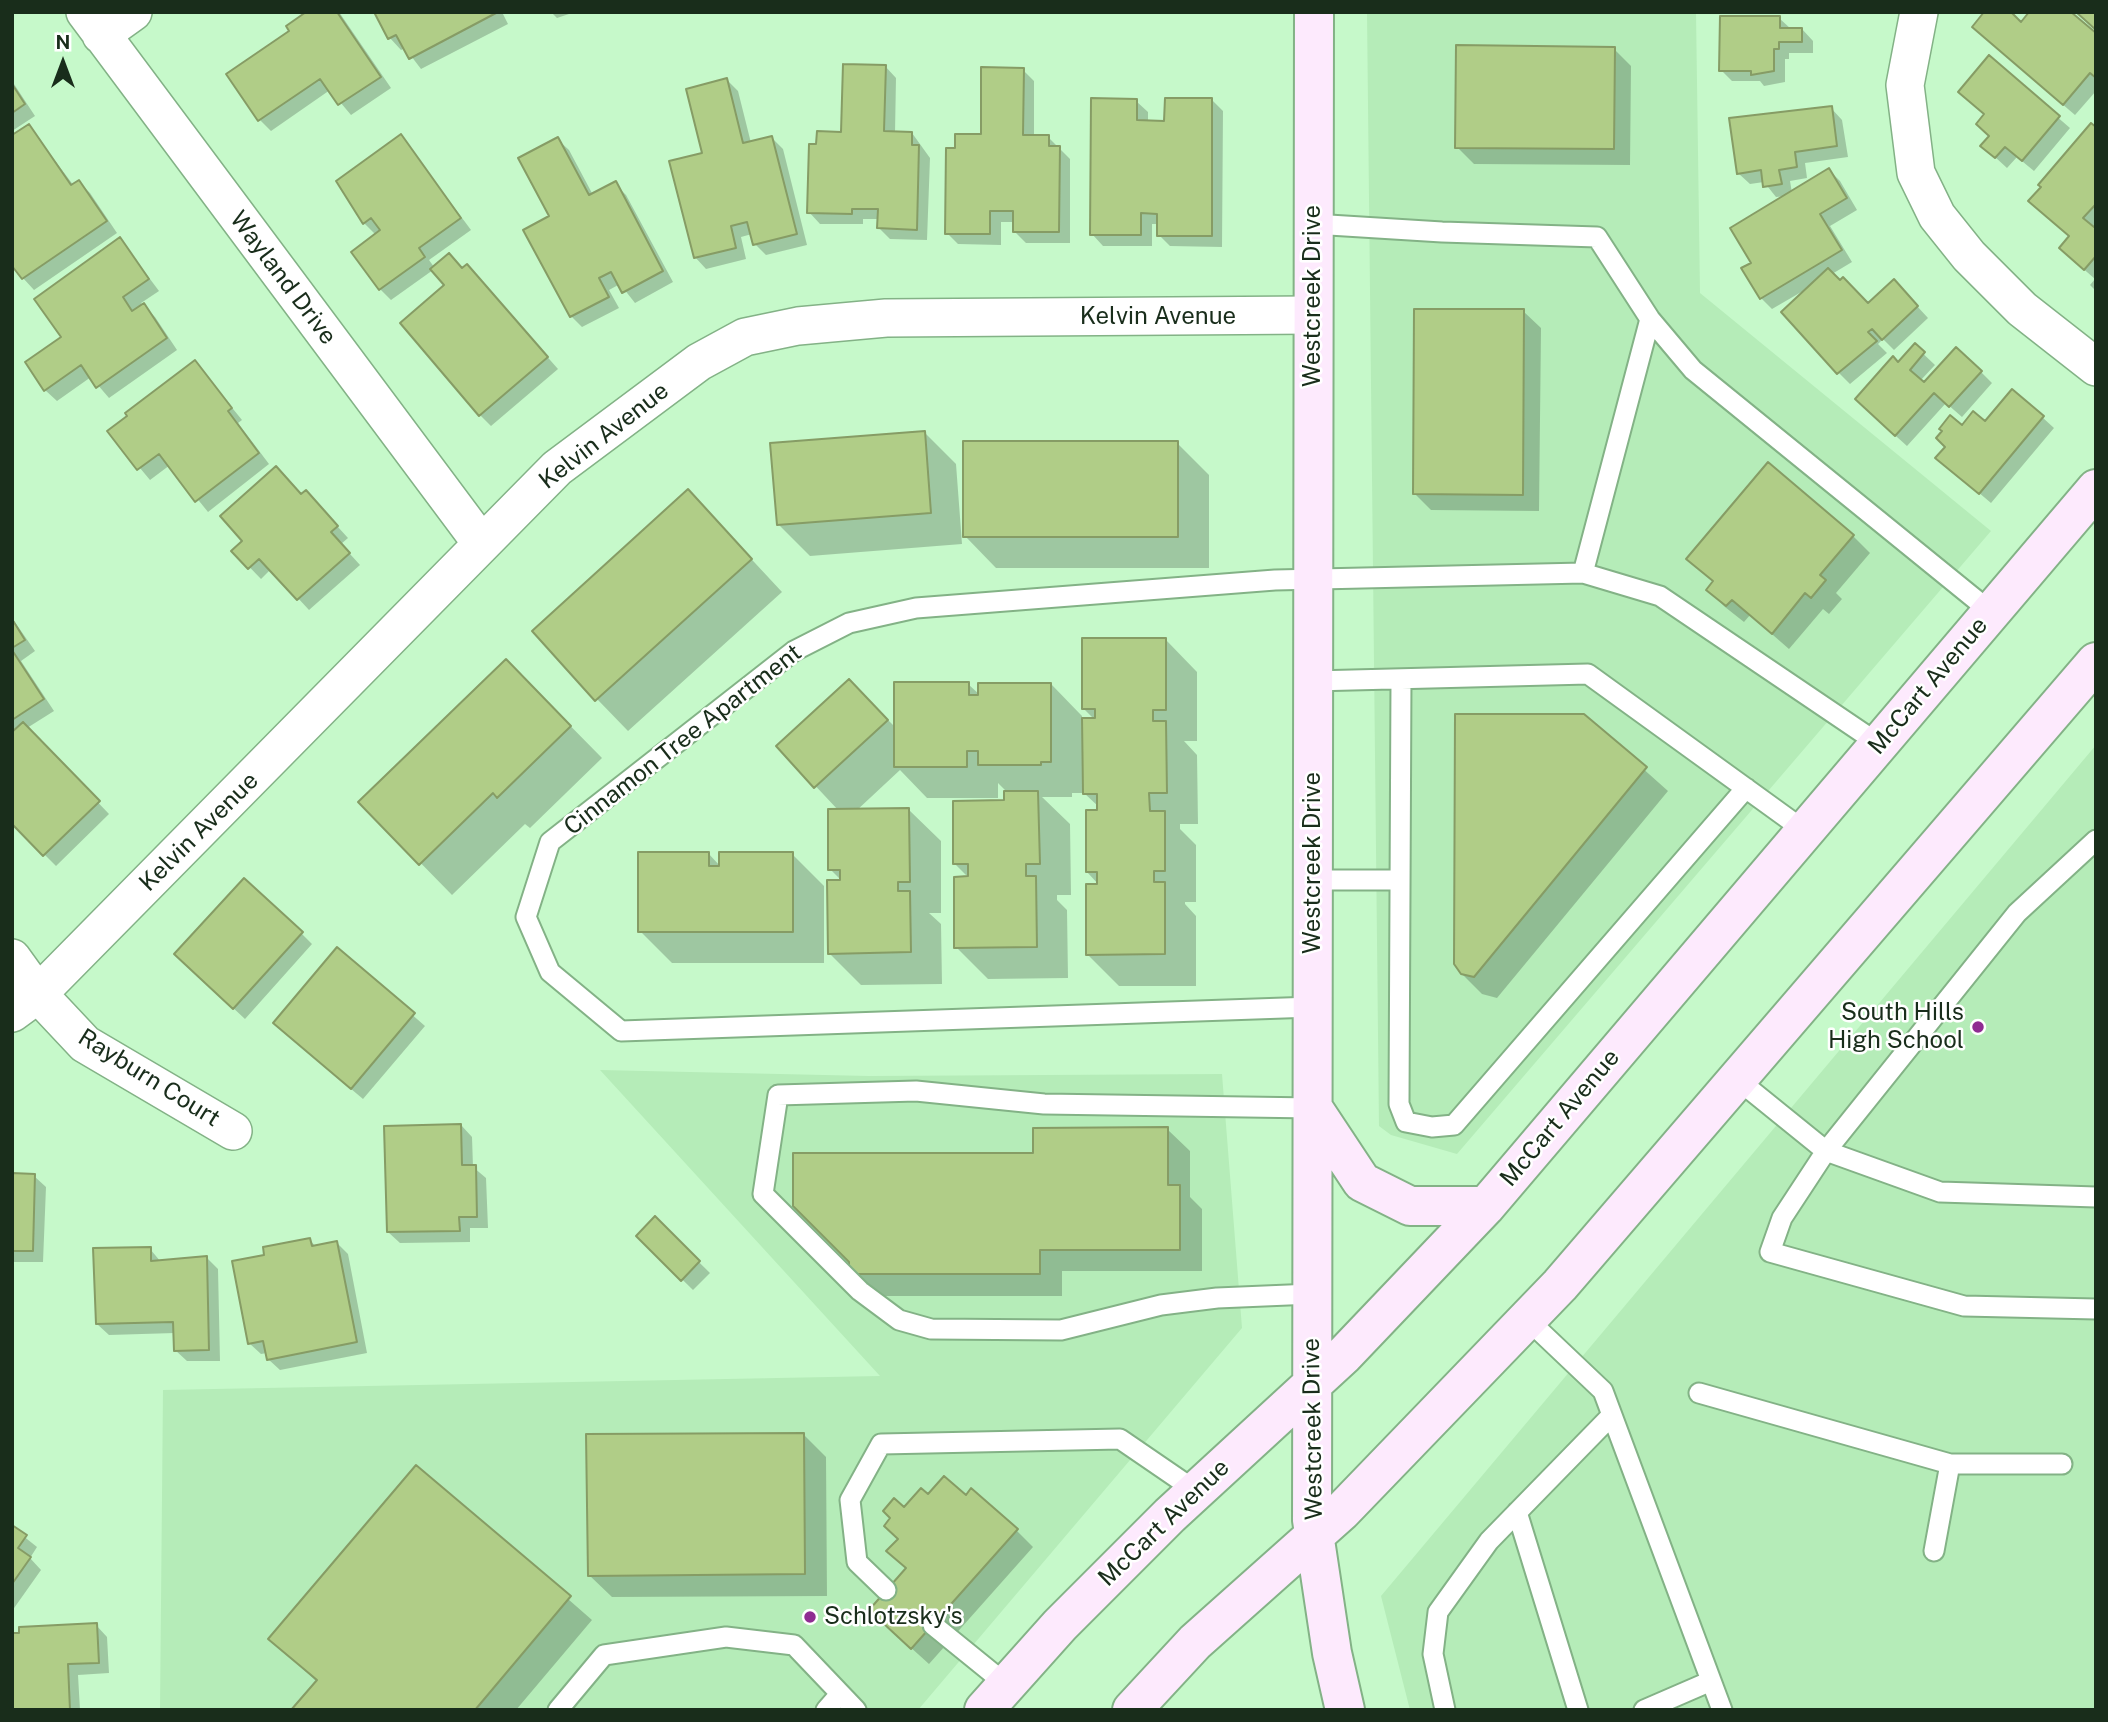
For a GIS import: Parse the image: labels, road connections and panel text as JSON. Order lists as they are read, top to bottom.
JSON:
{
  "streets": {
    "main road": ["Westcreek Drive", "McCart Avenue"],
    "street": ["Wayland Drive", "Kelvin Avenue", "Rayburn Court"],
    "lane": ["Cinnamon Tree Apartment"]
  },
  "crossings": [
    ["Wayland Drive", "Kelvin Avenue"],
    ["Westcreek Drive", "Kelvin Avenue"],
    ["Westcreek Drive", "McCart Avenue"],
    ["Westcreek Drive", "Cinnamon Tree Apartment"],
    ["Kelvin Avenue", "Rayburn Court"],
    ["McCart Avenue", "Cinnamon Tree Apartment"]
  ],
  "places": ["South Hills High School", "Schlotzsky's"],
  "north": "top"
}
